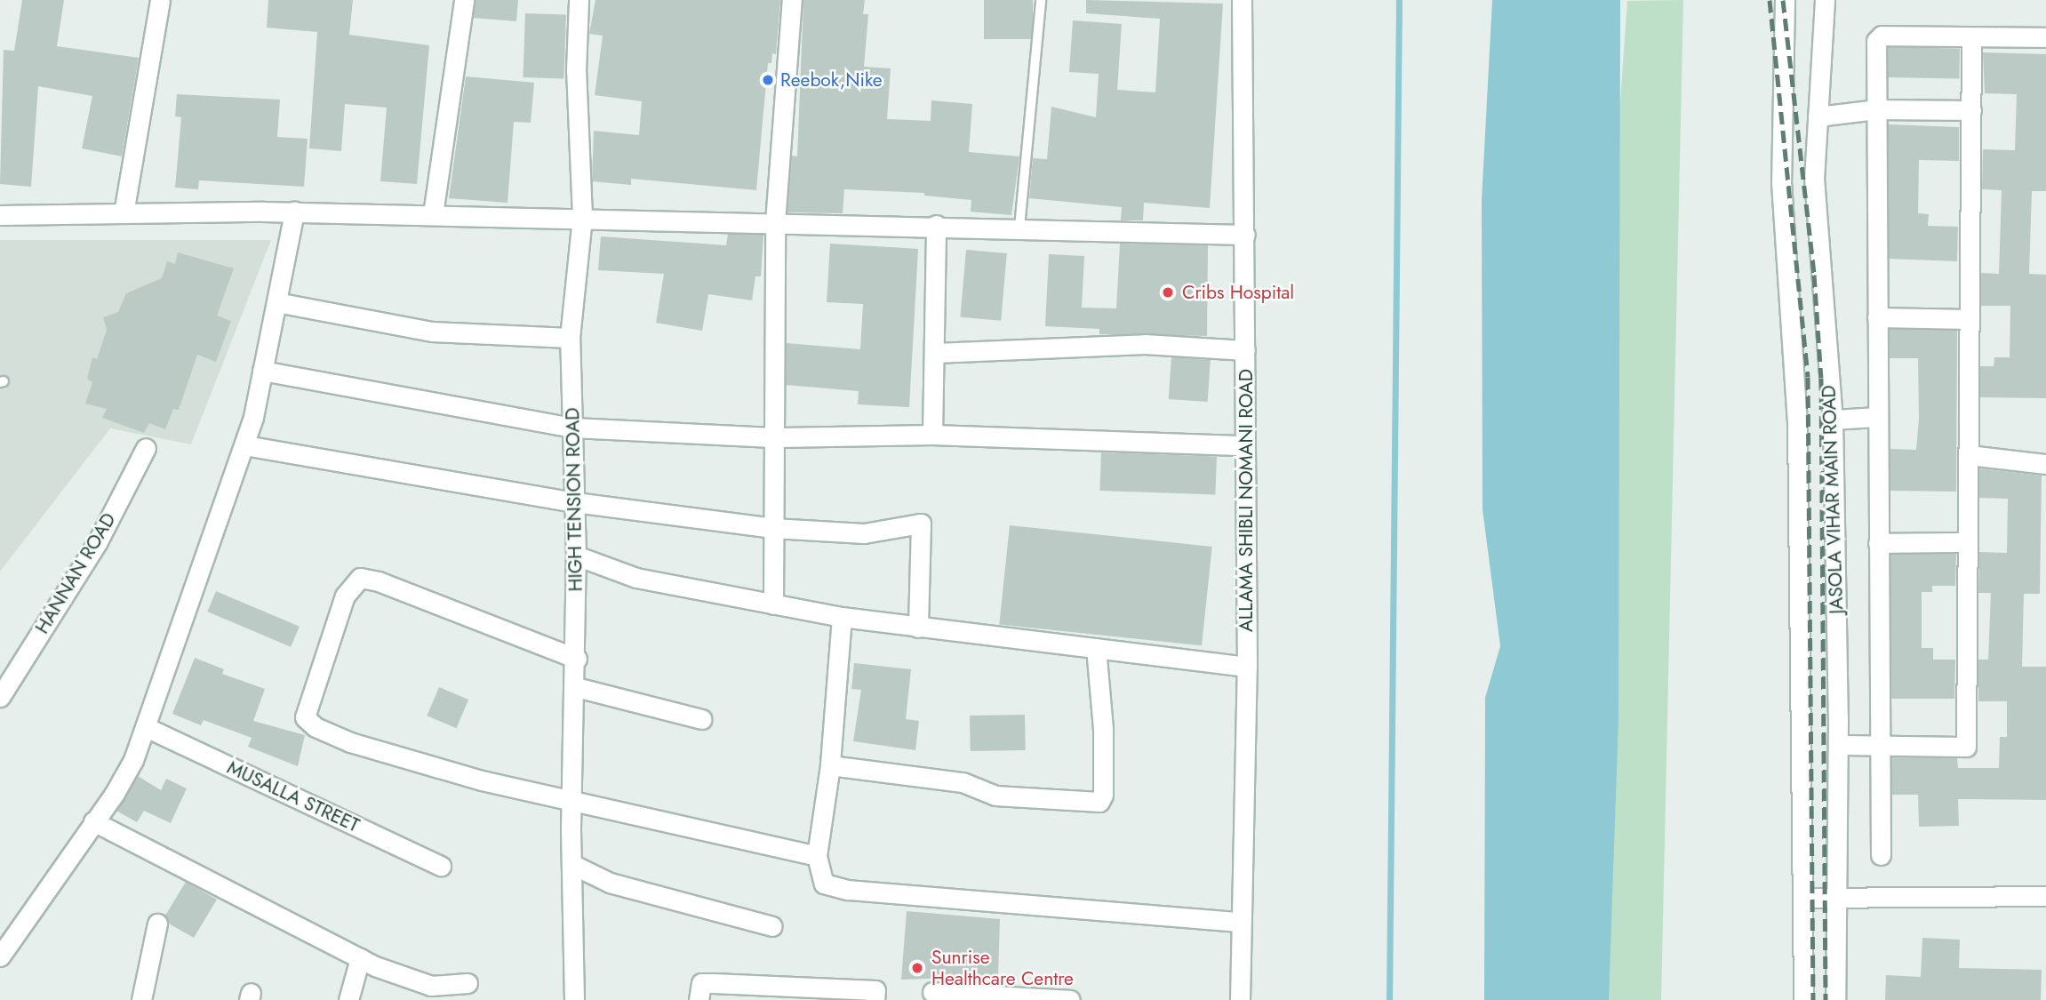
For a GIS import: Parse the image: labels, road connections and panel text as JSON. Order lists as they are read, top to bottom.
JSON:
{
  "streets": {
    "street": [
      "HIGH TENSION ROAD",
      "JASOLA VIHAR MAIN ROAD",
      "ALLAMA SHIBLI NOMANI ROAD",
      "HANNAN ROAD",
      "MUSALLA STREET"
    ]
  },
  "places": ["Reebok,Nike", "Cribs Hospital", "Sunrise Healthcare Centre"]
}
